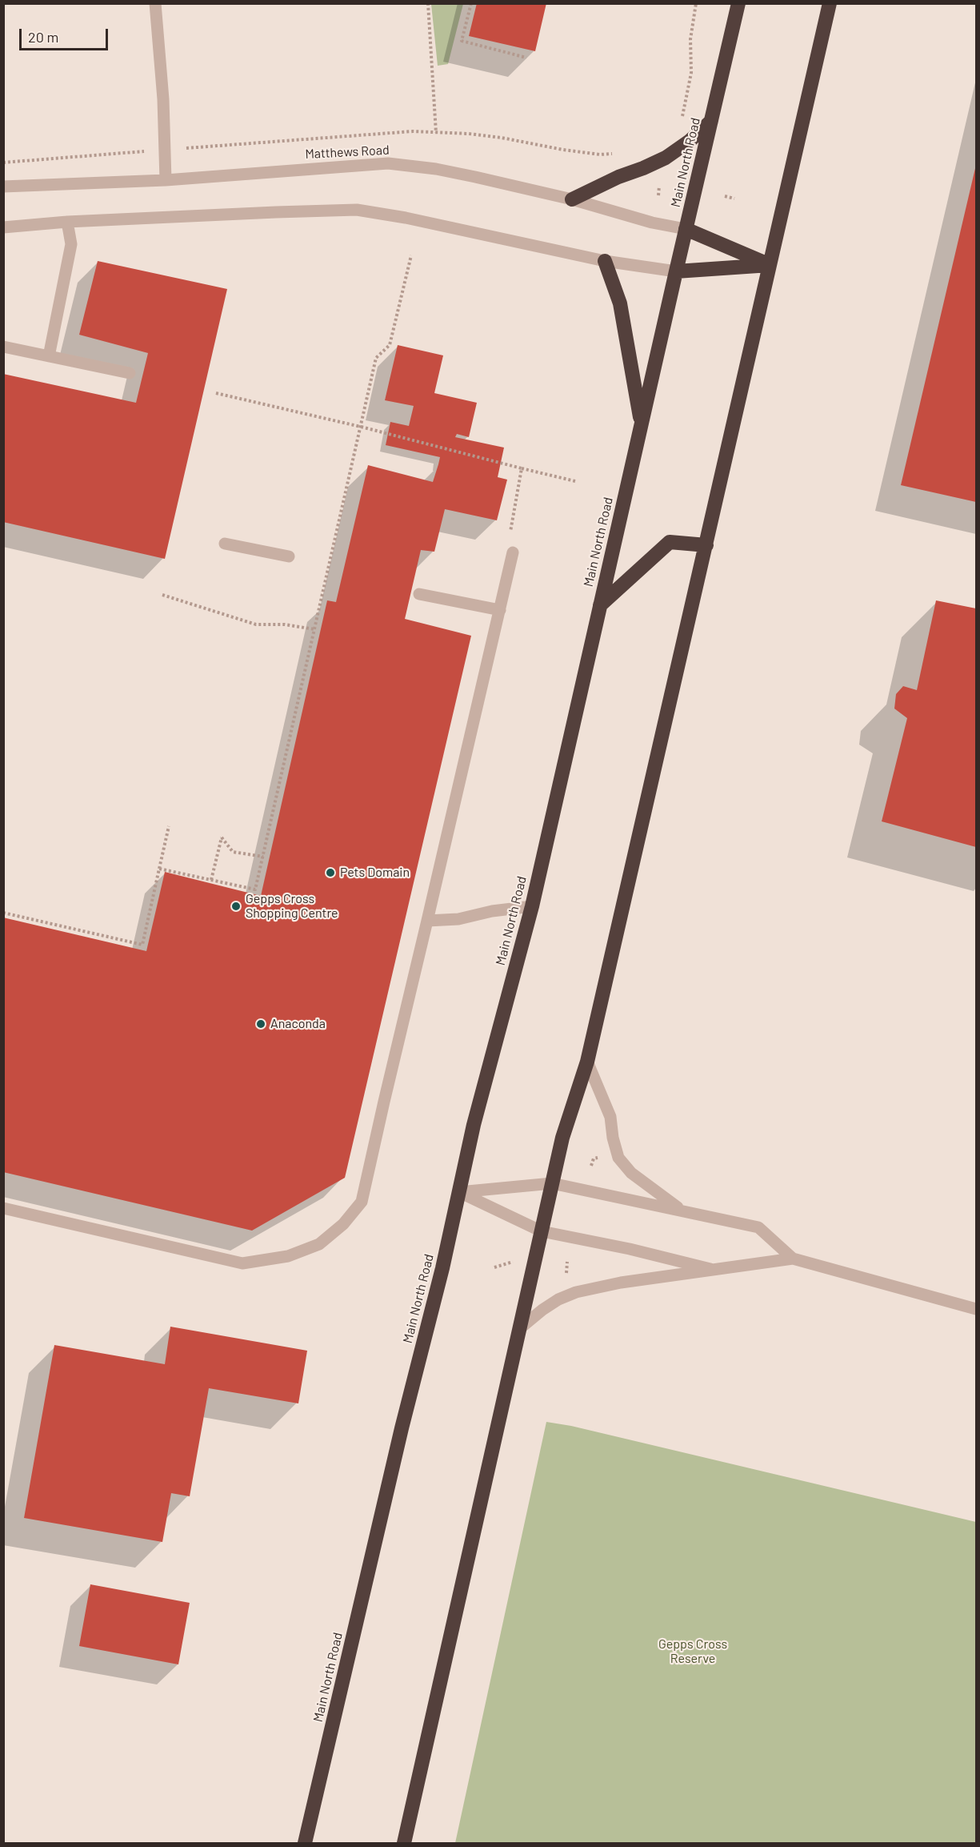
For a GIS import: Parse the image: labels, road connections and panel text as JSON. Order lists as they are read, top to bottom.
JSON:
{
  "streets": {
    "highway": ["Main North Road"],
    "street": ["Matthews Road"]
  },
  "crossings": [
    ["Matthews Road", "Main North Road"]
  ],
  "parks": ["Gepps Cross Reserve"],
  "places": ["Pets Domain", "Gepps Cross Shopping Centre", "Anaconda"],
  "scale_bar": "20 m"
}
